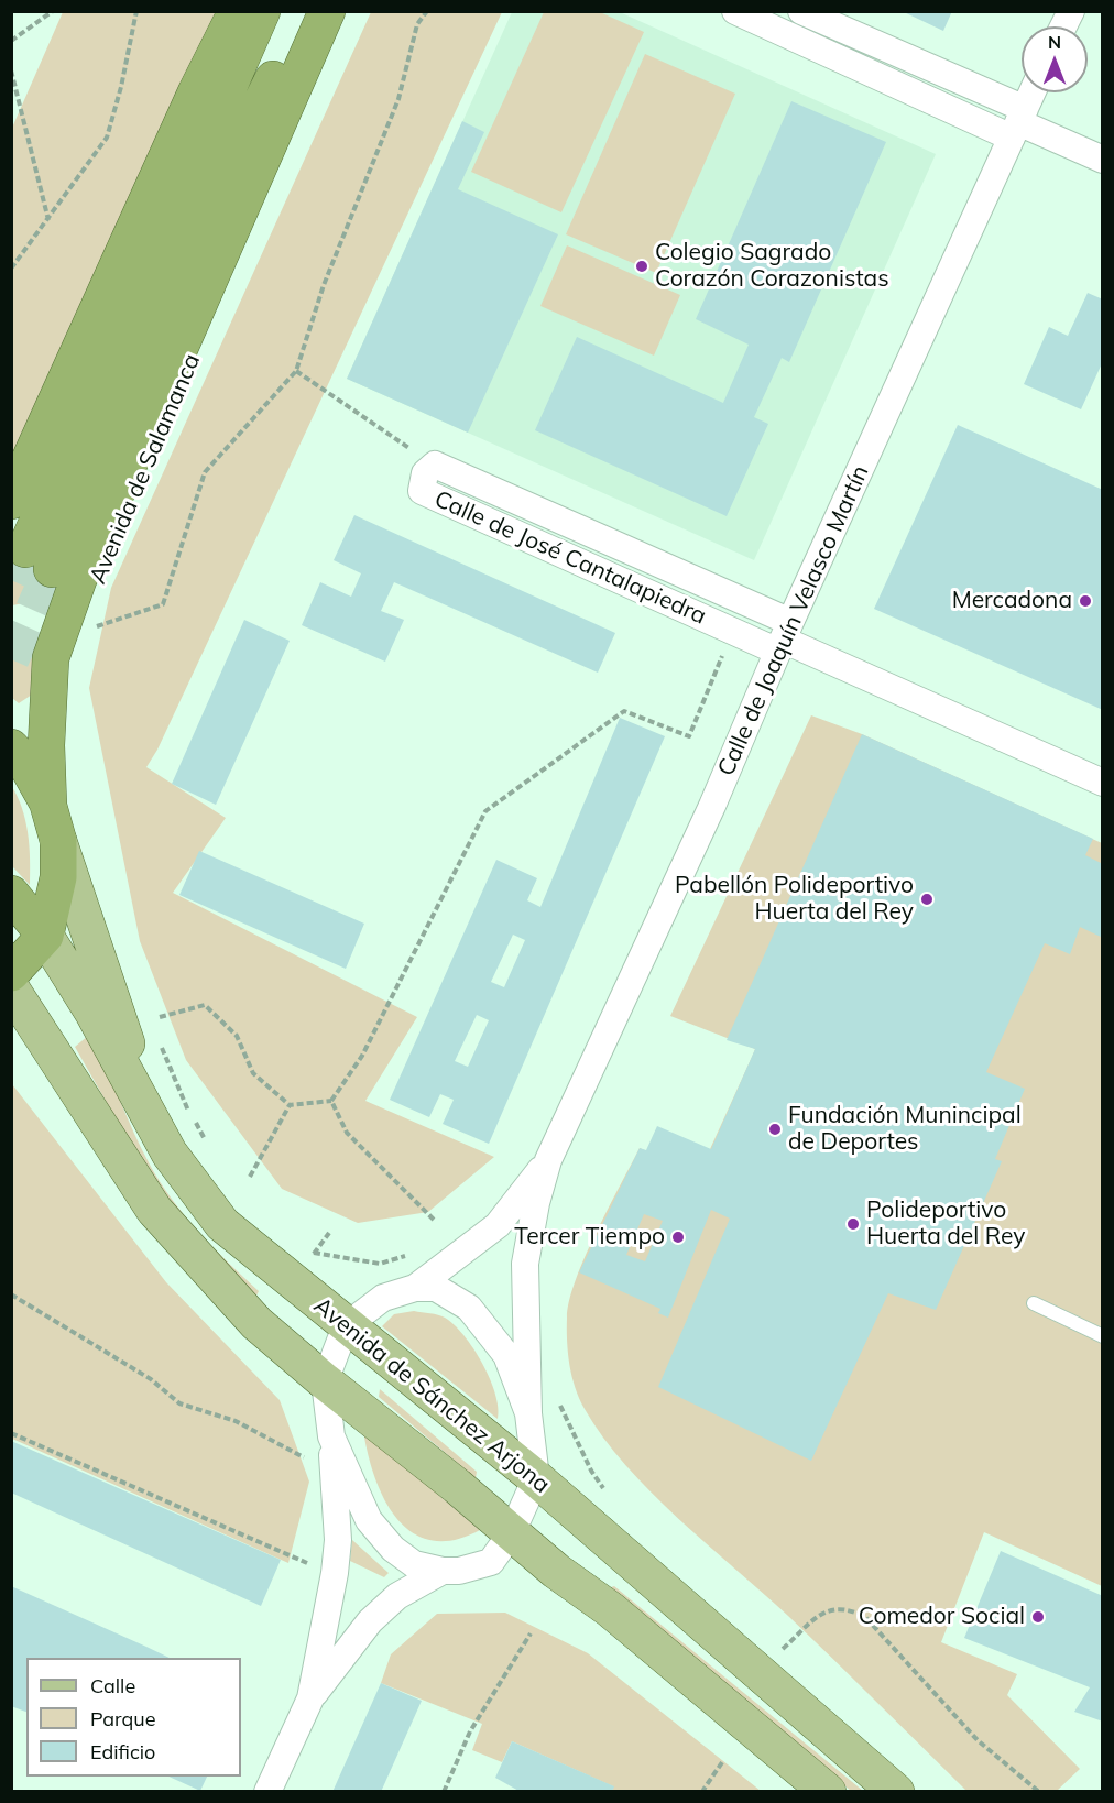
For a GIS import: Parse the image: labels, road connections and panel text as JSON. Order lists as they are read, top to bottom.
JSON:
{
  "streets": {
    "highway": ["Avenida de Salamanca"],
    "main road": ["Avenida de Sánchez Arjona"],
    "street": ["Calle de José Cantalapiedra", "Calle de Joaquín Velasco Martín"]
  },
  "crossings": [
    ["Calle de José Cantalapiedra", "Calle de Joaquín Velasco Martín"]
  ],
  "places": [
    "Colegio Sagrado Corazón Corazonistas",
    "Mercadona",
    "Pabellón Polideportivo Huerta del Rey",
    "Fundación Munincipal de Deportes",
    "Polideportivo Huerta del Rey",
    "Tercer Tiempo",
    "Comedor Social"
  ],
  "legend": ["Calle", "Parque", "Edificio"],
  "north": "top"
}
